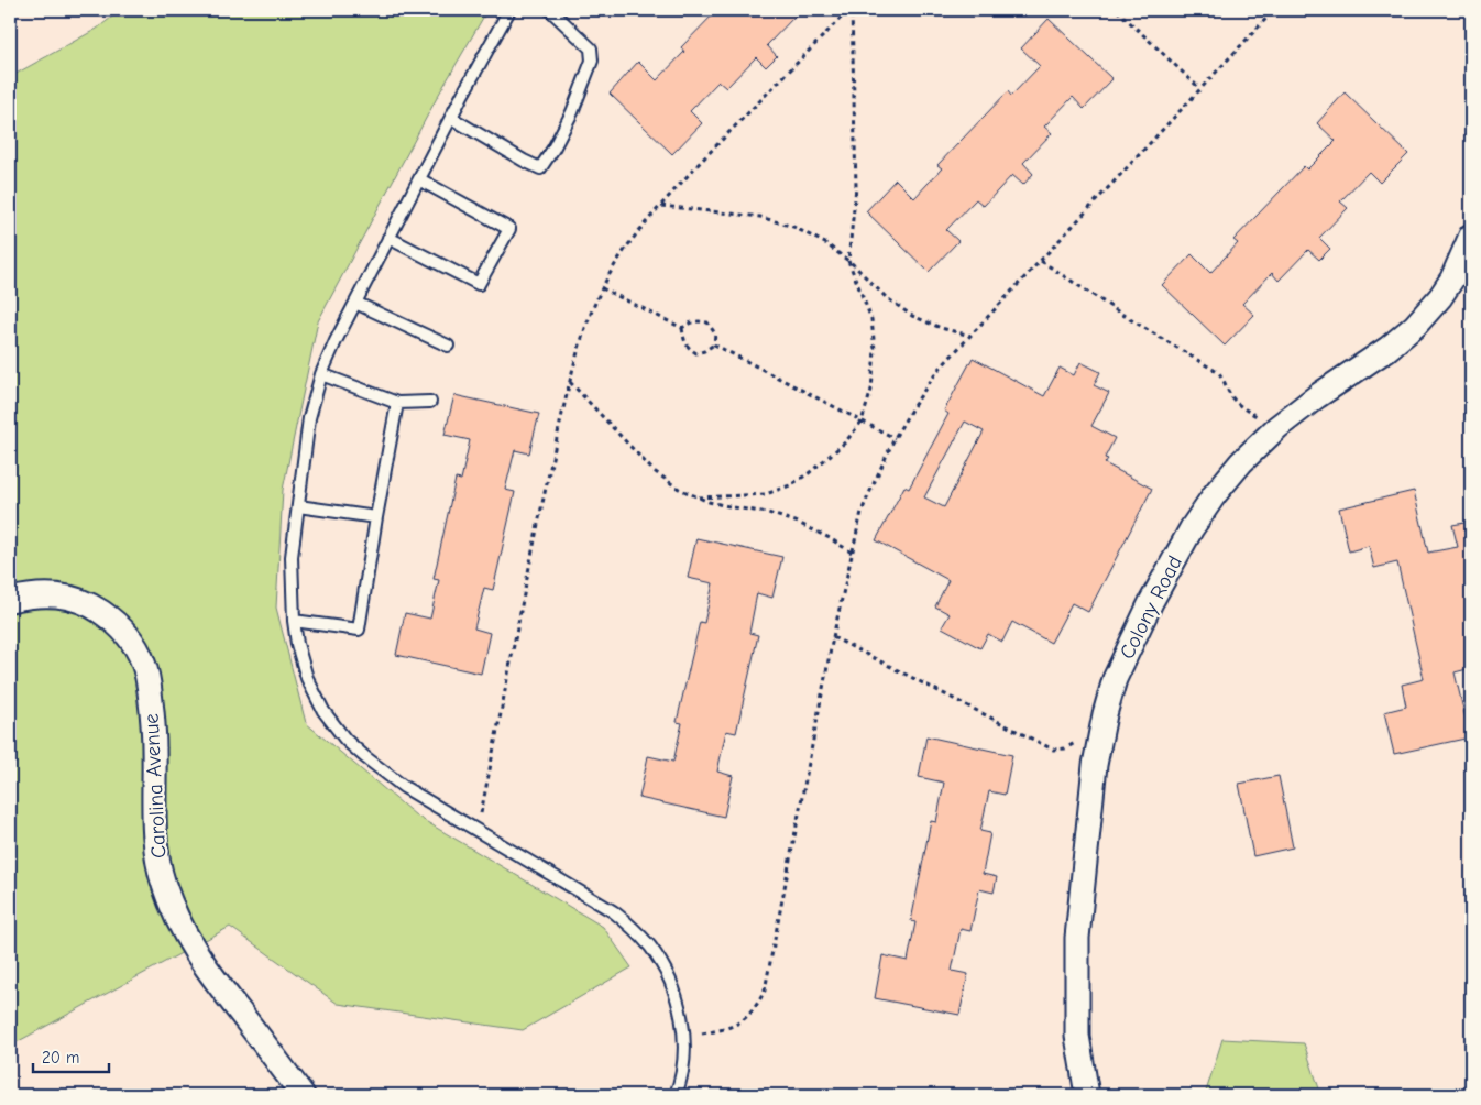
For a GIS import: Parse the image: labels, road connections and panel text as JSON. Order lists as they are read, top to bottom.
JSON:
{
  "streets": {
    "street": ["Colony Road", "Carolina Avenue"]
  },
  "scale_bar": "20 m"
}
